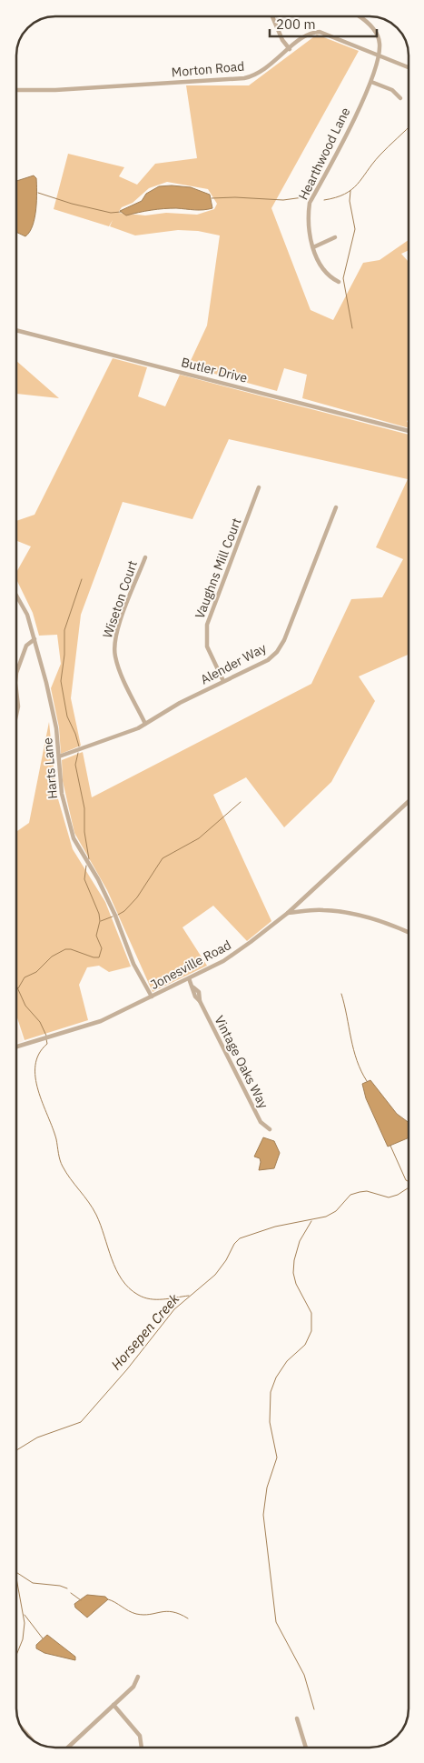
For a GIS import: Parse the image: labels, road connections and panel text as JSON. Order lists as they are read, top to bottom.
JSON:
{
  "streets": {
    "street": [
      "Morton Road",
      "Hearthwood Lane",
      "Butler Drive",
      "Vaughns Mill Court",
      "Wiseton Court",
      "Alender Way",
      "Harts Lane",
      "Jonesville Road",
      "Vintage Oaks Way"
    ]
  },
  "crossings": [
    ["Morton Road", "Hearthwood Lane"],
    ["Vaughns Mill Court", "Alender Way"],
    ["Wiseton Court", "Alender Way"],
    ["Alender Way", "Harts Lane"],
    ["Harts Lane", "Jonesville Road"],
    ["Jonesville Road", "Vintage Oaks Way"]
  ],
  "water": ["Horsepen Creek"],
  "scale_bar": "200 m"
}
